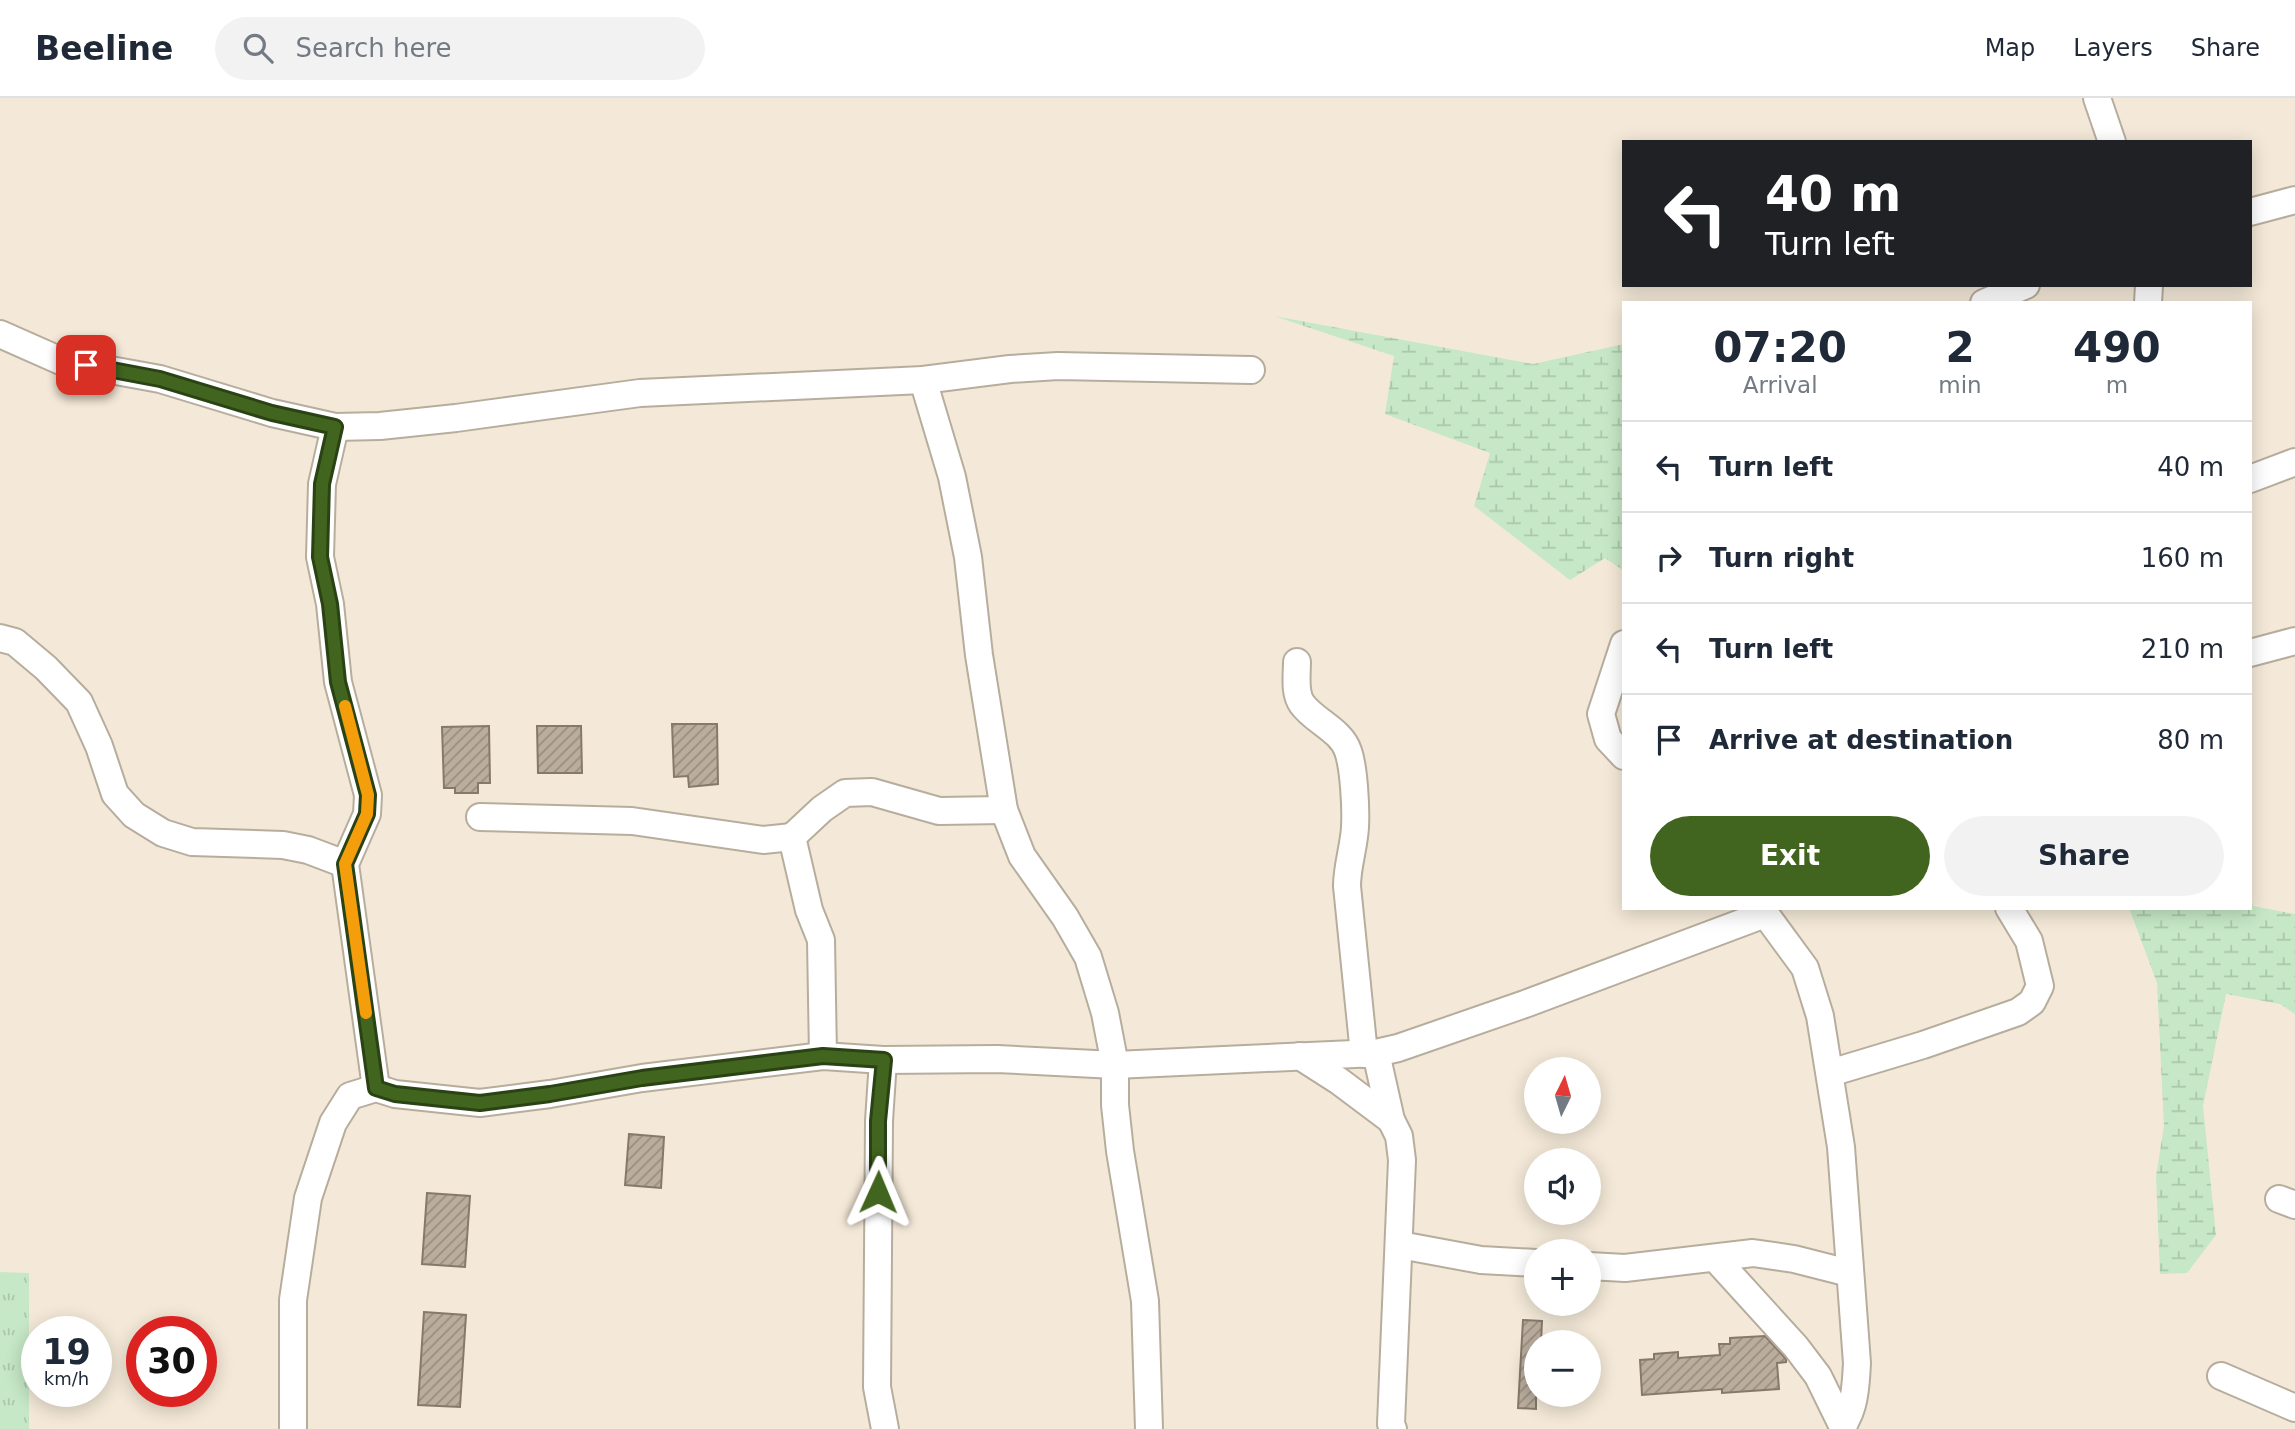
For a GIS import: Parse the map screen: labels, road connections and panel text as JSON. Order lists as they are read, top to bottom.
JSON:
{
  "north": "top",
  "page": {
    "header": "Beeline",
    "search": "Search here",
    "nav": ["Map", "Layers", "Share"],
    "turn": ["40 m", "Turn left"],
    "eta": [
      "07:20",
      "Arrival",
      "2",
      "min",
      "490",
      "m"
    ],
    "list": [
      {
        "name": "Turn left",
        "value": "40 m"
      },
      {
        "name": "Turn right",
        "value": "160 m"
      },
      {
        "name": "Turn left",
        "value": "210 m"
      },
      {
        "name": "Arrive at destination",
        "value": "80 m"
      }
    ],
    "buttons": ["Exit", "Share"],
    "map_buttons": ["+", "−"],
    "speed": "19 km/h",
    "limit": "30"
  }
}
